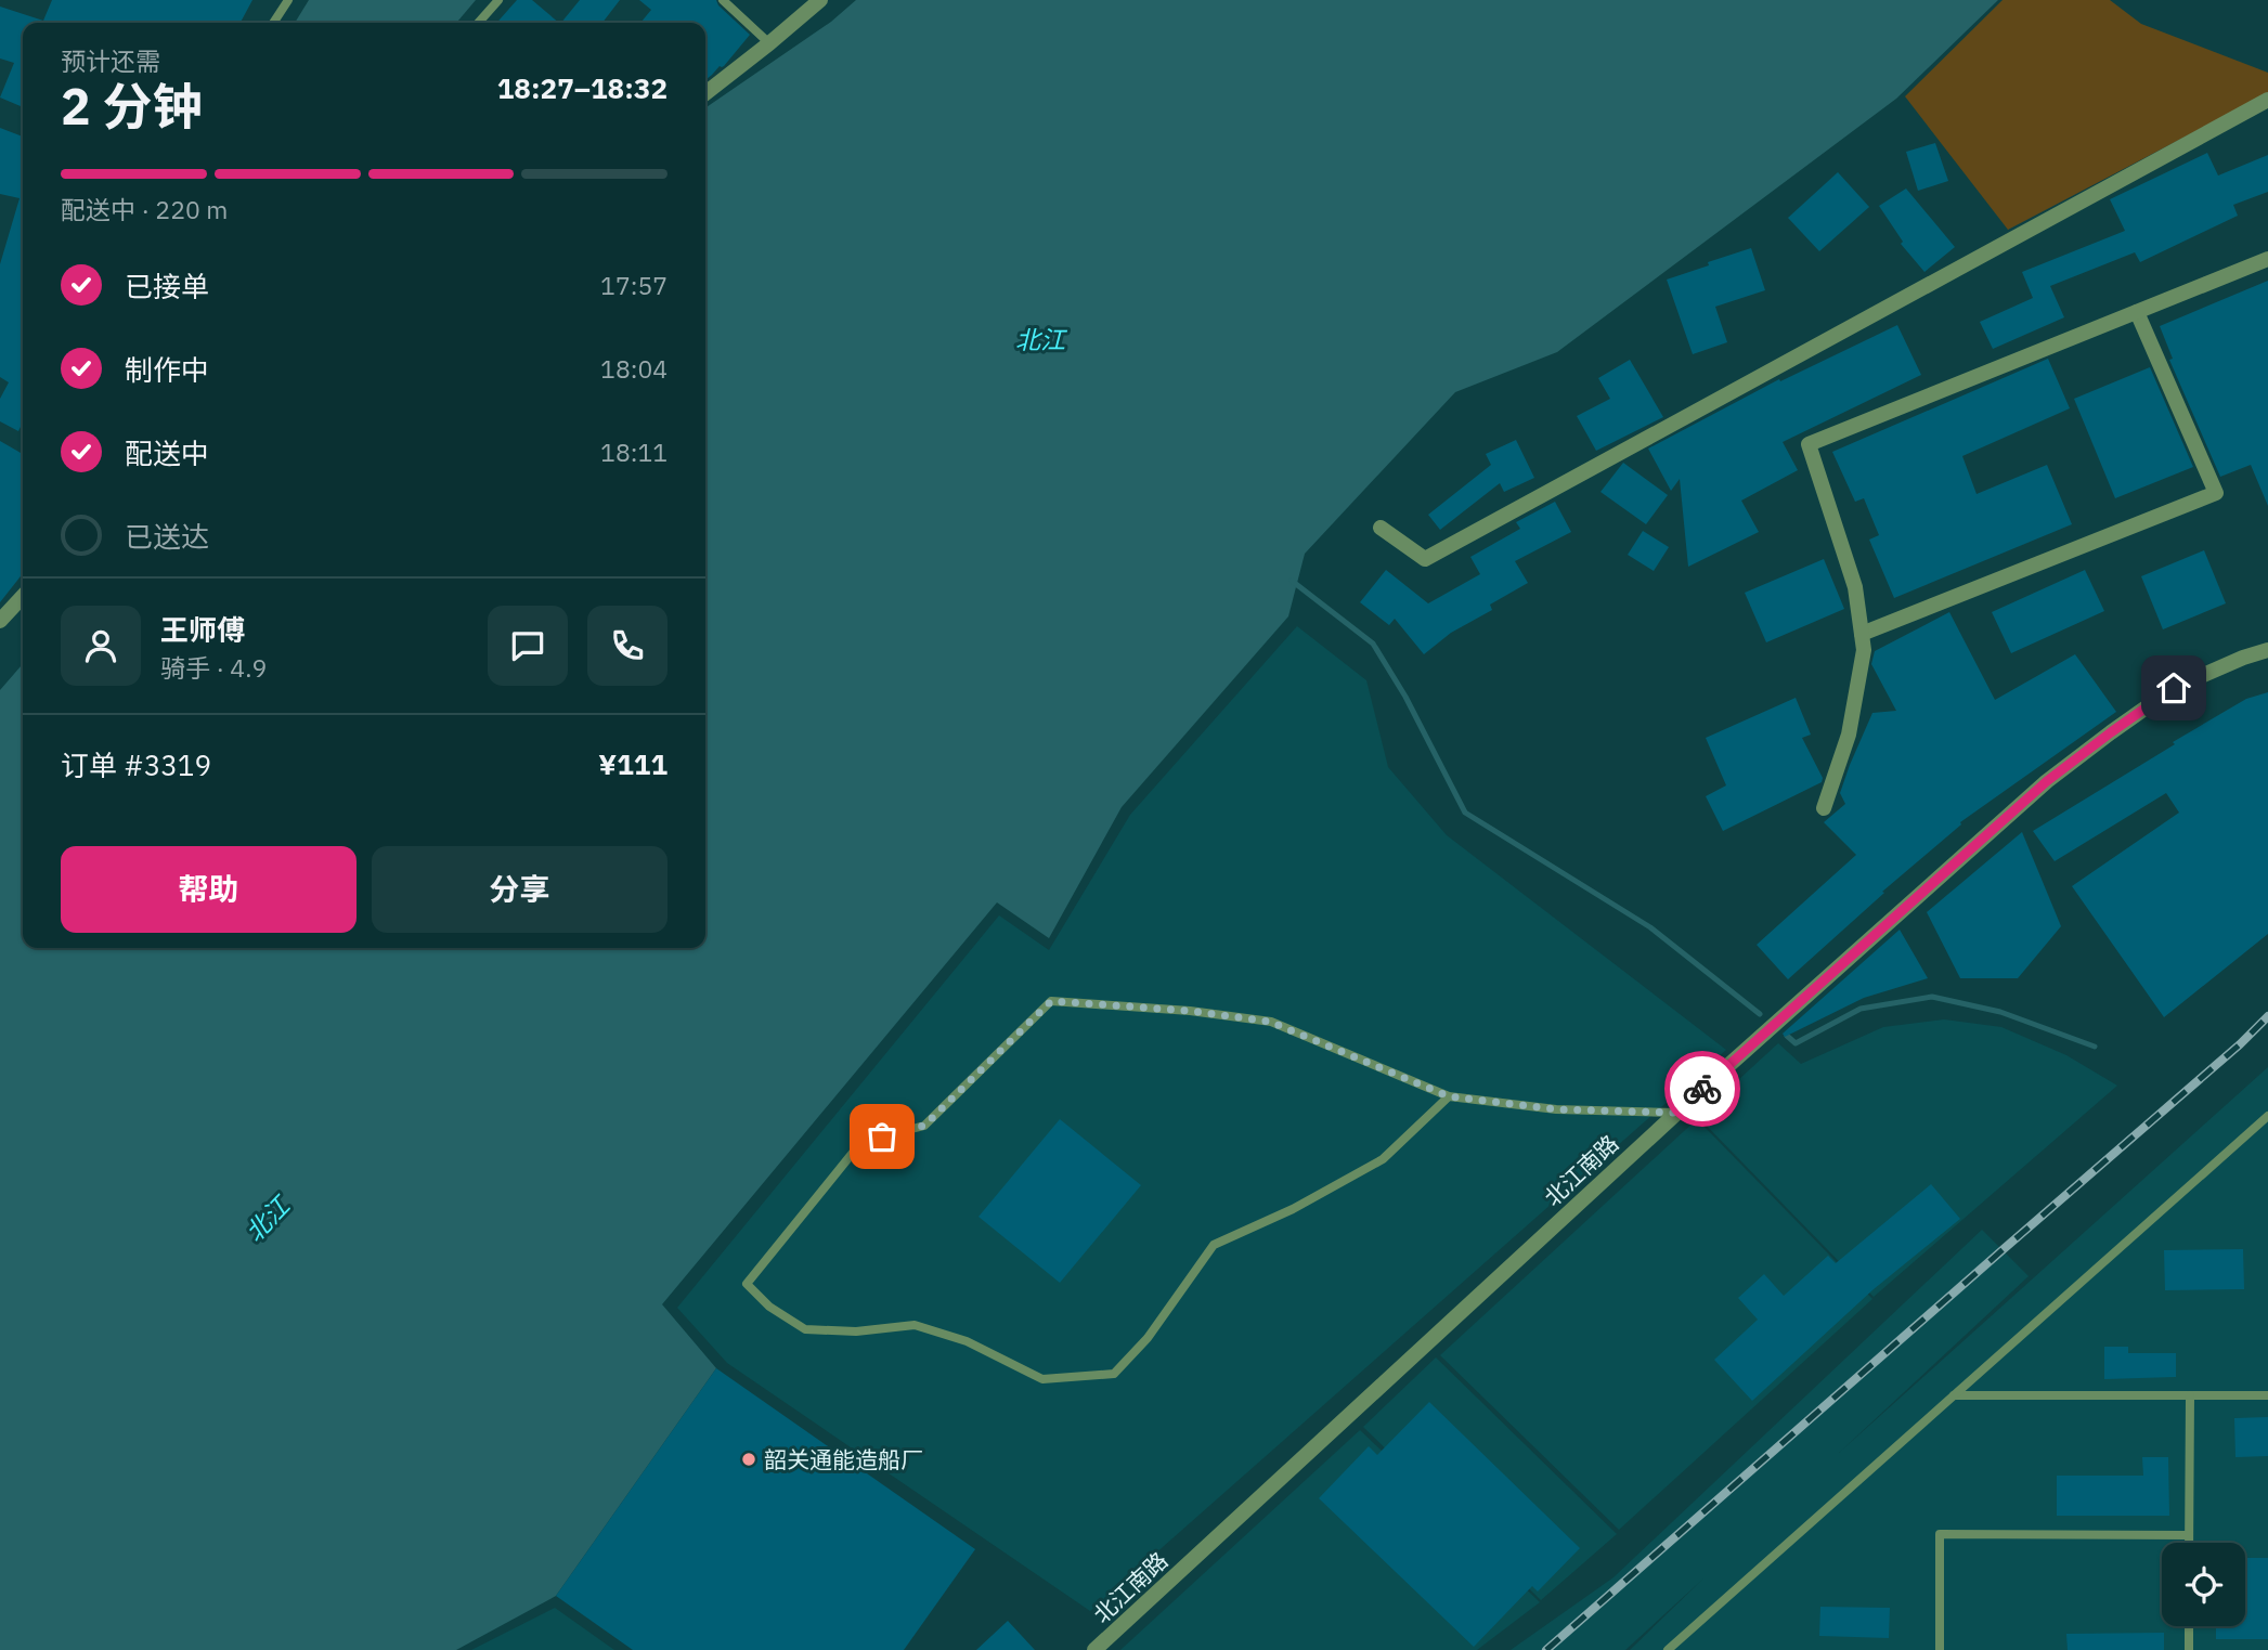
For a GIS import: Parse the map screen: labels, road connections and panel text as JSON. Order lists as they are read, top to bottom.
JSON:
{
  "streets": {
    "street": ["北江南路"]
  },
  "water": ["北江"],
  "places": ["韶关通能造船厂"],
  "page": {
    "heading": ["2 分钟", "预计还需", "18:27–18:32"],
    "panel": [
      "王师傅",
      "骑手 · 4.9",
      "订单 #3319",
      "¥111"
    ],
    "bar": "配送中 · 220 m",
    "list": [
      ["已接单", "17:57"],
      ["制作中", "18:04"],
      ["配送中", "18:11"],
      "已送达"
    ],
    "buttons": ["帮助", "分享"]
  }
}
